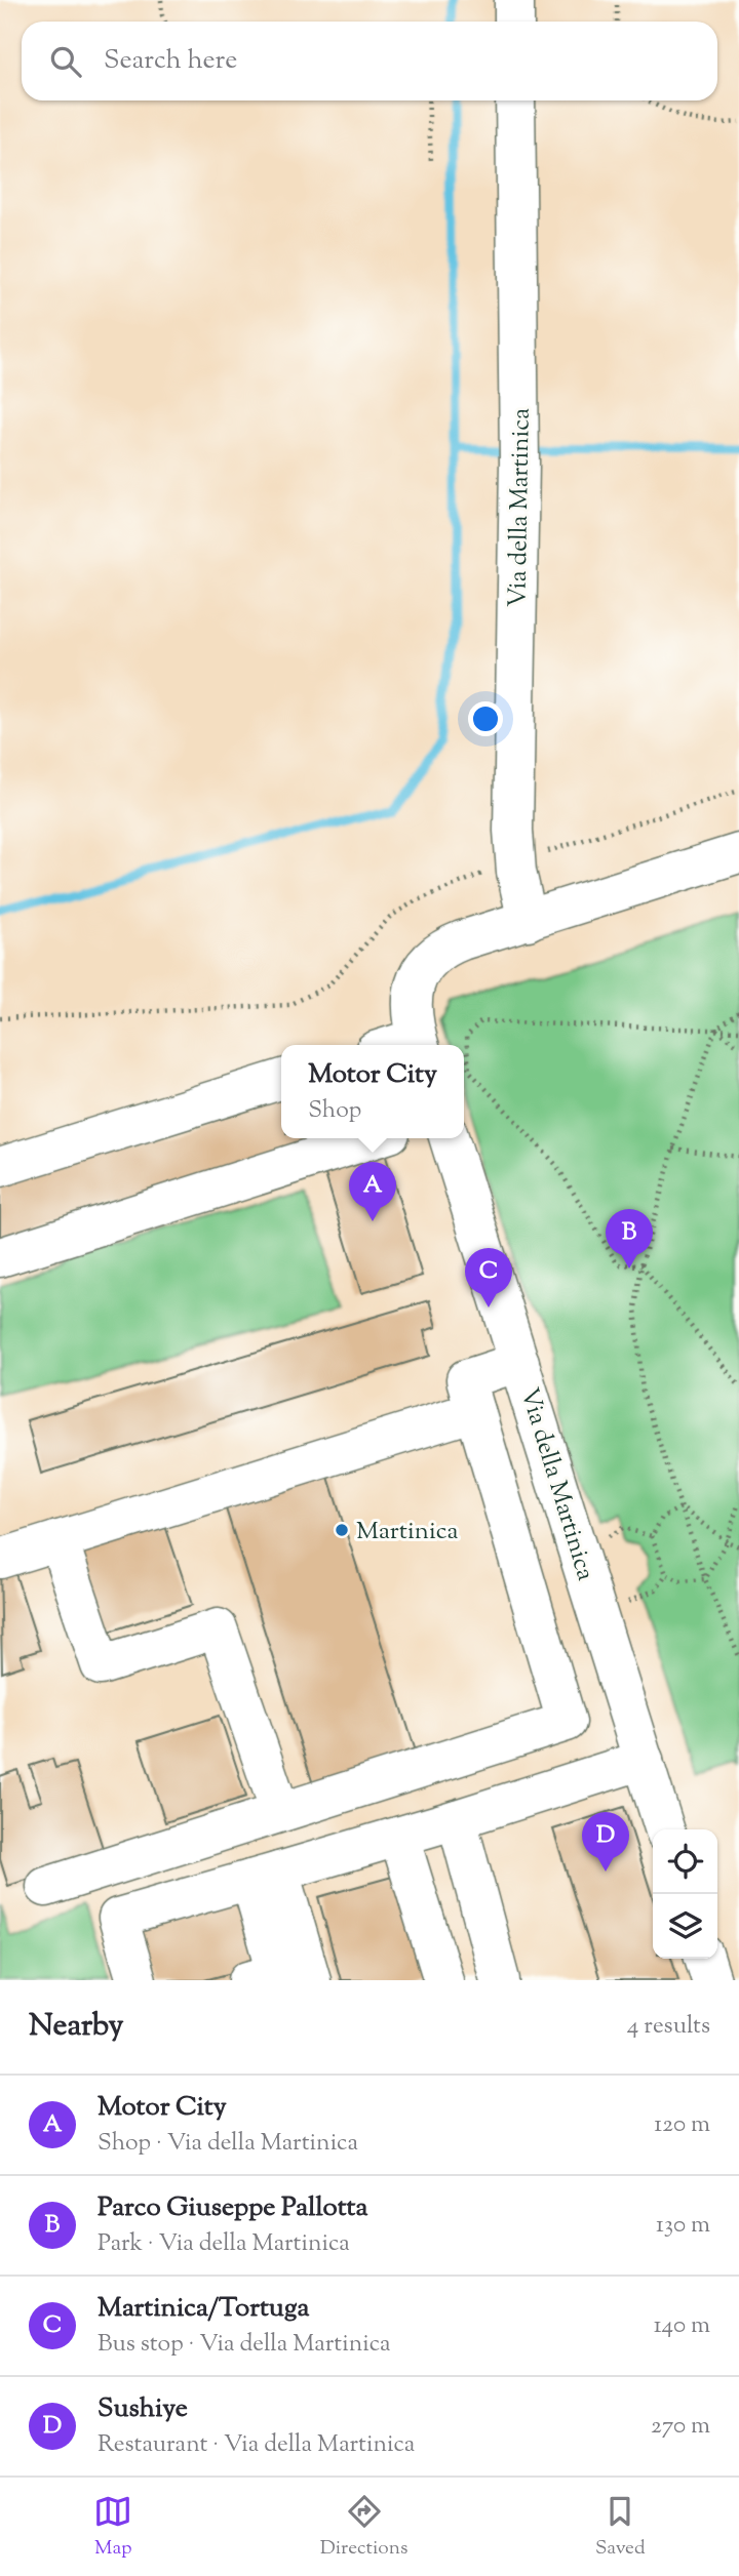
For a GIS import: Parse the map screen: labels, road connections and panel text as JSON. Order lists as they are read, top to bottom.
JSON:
{
  "streets": {
    "street": ["Via della Martinica"]
  },
  "places": ["Martinica"],
  "page": {
    "search": "Search here",
    "popup": ["Motor City", "Shop"],
    "pins": [
      "A",
      "B",
      "C",
      "D"
    ],
    "heading": ["Nearby", "4 results"],
    "list": [
      {
        "mark": "A",
        "name": "Motor City",
        "note": "Shop · Via della Martinica",
        "value": "120 m"
      },
      {
        "mark": "B",
        "name": "Parco Giuseppe Pallotta",
        "note": "Park · Via della Martinica",
        "value": "130 m"
      },
      {
        "mark": "C",
        "name": "Martinica/Tortuga",
        "note": "Bus stop · Via della Martinica",
        "value": "140 m"
      },
      {
        "mark": "D",
        "name": "Sushiye",
        "note": "Restaurant · Via della Martinica",
        "value": "270 m"
      }
    ],
    "nav": ["Map", "Directions", "Saved"]
  }
}
